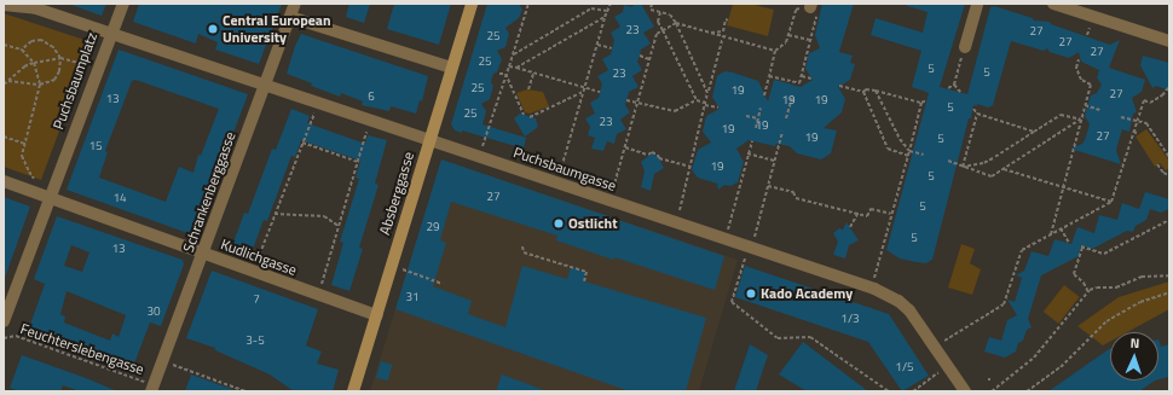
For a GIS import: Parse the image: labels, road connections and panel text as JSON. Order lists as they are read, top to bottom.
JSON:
{
  "streets": {
    "street": [
      "Puchsbaumplatz",
      "Puchsbaumgasse",
      "Schrankenberggasse",
      "Absberggasse",
      "Kudlichgasse"
    ],
    "path": ["Feuchterslebengasse"]
  },
  "crossings": [
    ["Puchsbaumplatz", "Puchsbaumgasse"],
    ["Puchsbaumplatz", "Kudlichgasse"],
    ["Puchsbaumgasse", "Schrankenberggasse"],
    ["Puchsbaumgasse", "Absberggasse"],
    ["Schrankenberggasse", "Kudlichgasse"],
    ["Schrankenberggasse", "Feuchterslebengasse"],
    ["Absberggasse", "Kudlichgasse"]
  ],
  "places": ["Central European University", "Ostlicht", "Kado Academy"],
  "house_numbers": [
    "23",
    "27",
    "25",
    "27",
    "27",
    "25",
    "5",
    "5",
    "23",
    "25",
    "19",
    "27",
    "6",
    "13",
    "19",
    "19",
    "5",
    "25",
    "23",
    "19",
    "19",
    "27",
    "19",
    "5",
    "15",
    "19",
    "5",
    "27",
    "14",
    "5",
    "29",
    "5",
    "13",
    "31",
    "7",
    "30",
    "1/3",
    "3-5",
    "1/5"
  ],
  "north": "top"
}
